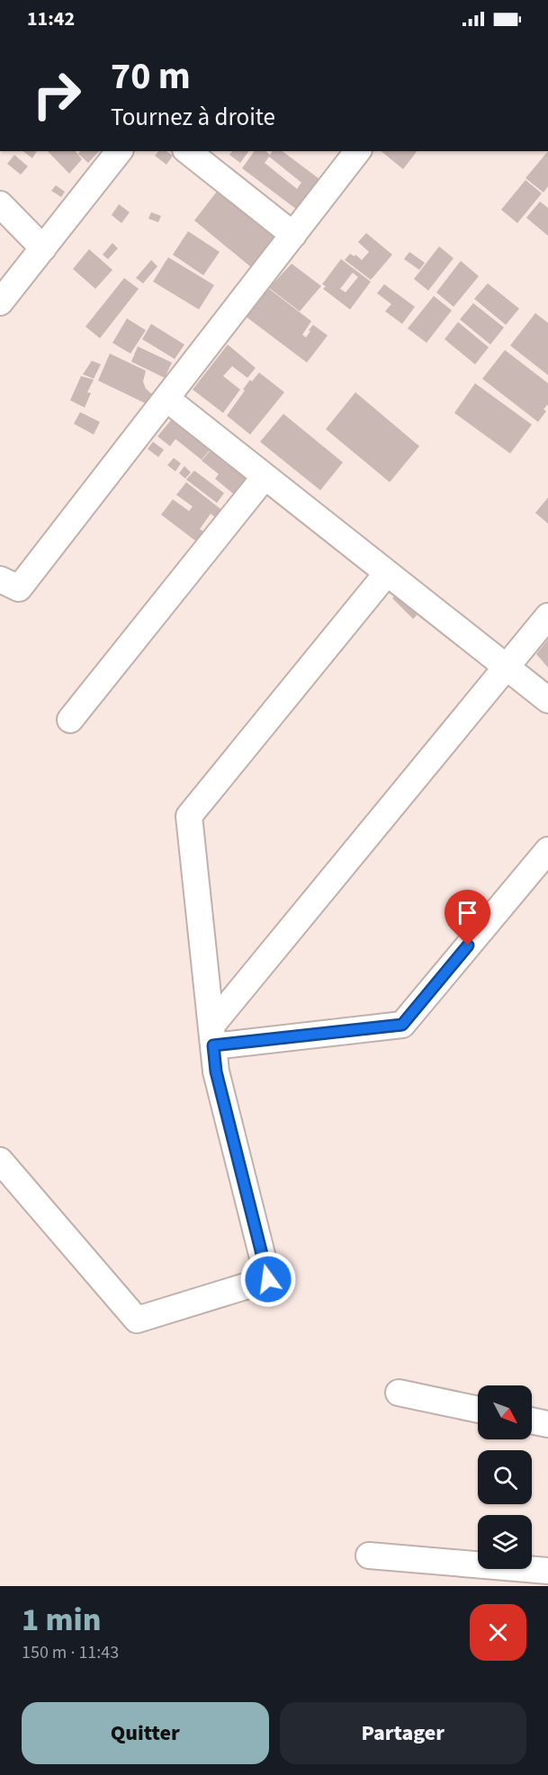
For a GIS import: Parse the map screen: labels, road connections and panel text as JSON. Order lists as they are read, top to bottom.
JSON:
{
  "north": "bottom right",
  "page": {
    "status": "11:42",
    "turn": ["70 m", "Tournez à droite"],
    "heading": ["1 min", "150 m · 11:43"],
    "buttons": ["Quitter", "Partager"]
  }
}
